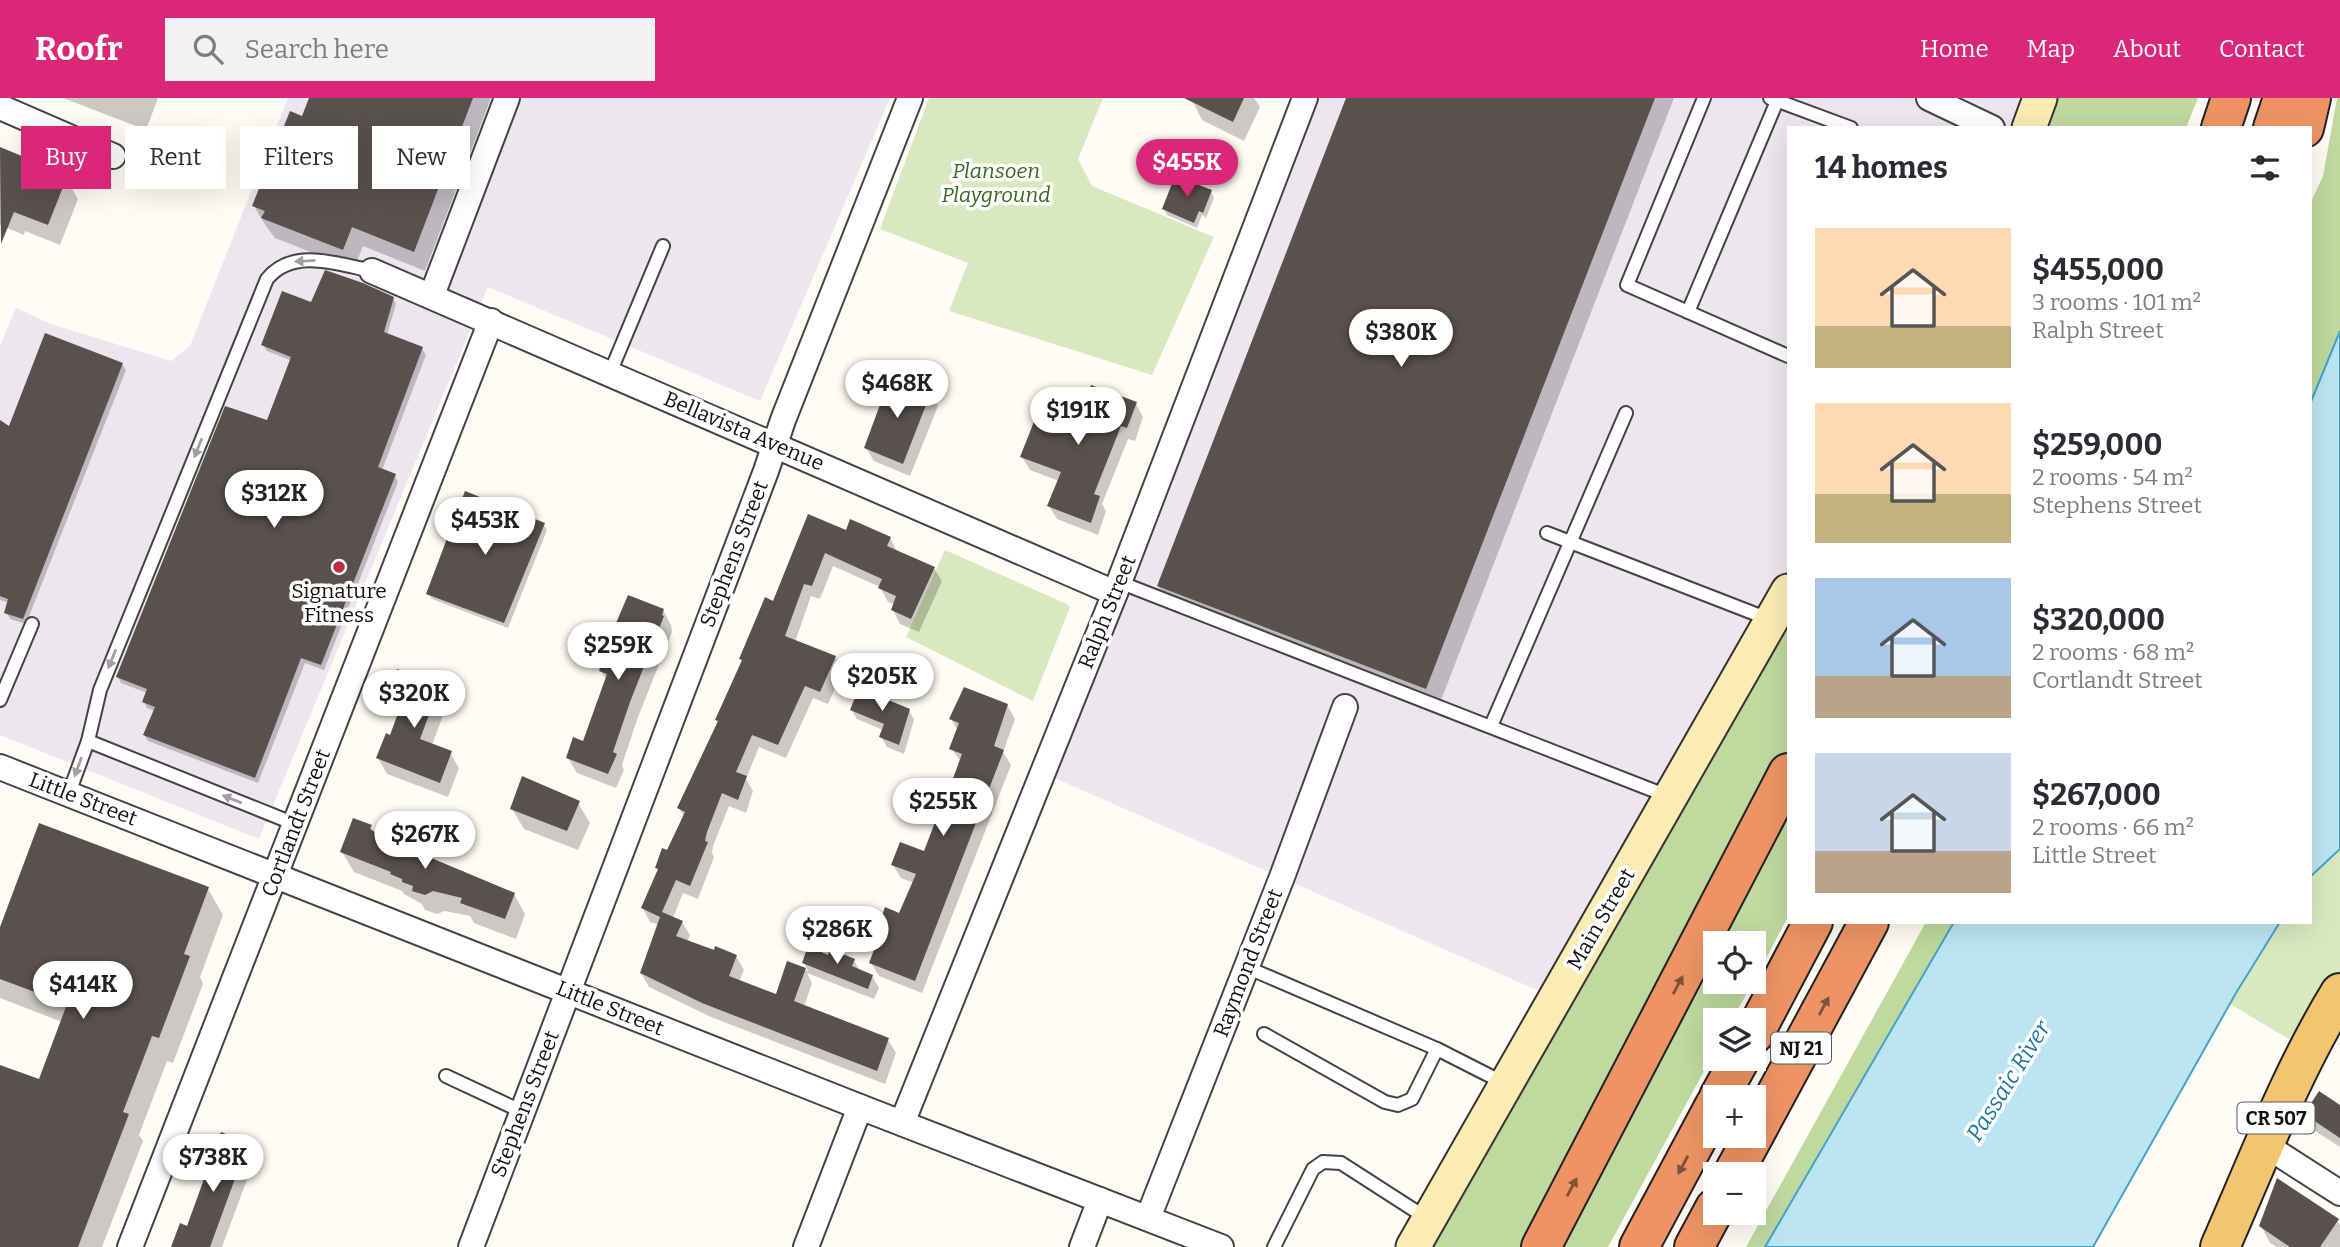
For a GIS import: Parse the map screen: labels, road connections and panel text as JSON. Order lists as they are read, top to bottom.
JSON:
{
  "streets": {
    "highway": ["NJ 21"],
    "main road": ["CR 507"],
    "street": [
      "Bellavista Avenue",
      "Stephens Street",
      "Ralph Street",
      "Little Street",
      "Cortlandt Street",
      "Main Street",
      "Raymond Street"
    ]
  },
  "crossings": [
    ["Bellavista Avenue", "Stephens Street"],
    ["Bellavista Avenue", "Ralph Street"],
    ["Bellavista Avenue", "Cortlandt Street"],
    ["Stephens Street", "Little Street"],
    ["Ralph Street", "Little Street"],
    ["Little Street", "Cortlandt Street"],
    ["Little Street", "Raymond Street"]
  ],
  "water": ["Passaic River"],
  "parks": ["Plansoen Playground"],
  "places": ["Signature Fitness"],
  "page": {
    "header": "Roofr",
    "search": "Search here",
    "nav": [
      "Home",
      "Map",
      "About",
      "Contact"
    ],
    "chip": [
      "Buy",
      "Rent",
      "Filters",
      "New"
    ],
    "heading": "14 homes",
    "price": [
      "$455K",
      "$380K",
      "$468K",
      "$191K",
      "$312K",
      "$453K",
      "$259K",
      "$205K",
      "$320K",
      "$255K",
      "$267K",
      "$286K",
      "$414K",
      "$738K"
    ],
    "list": [
      {
        "name": "$455,000",
        "note": "3 rooms · 101 m² · Ralph Street"
      },
      {
        "name": "$259,000",
        "note": "2 rooms · 54 m² · Stephens Street"
      },
      {
        "name": "$320,000",
        "note": "2 rooms · 68 m² · Cortlandt Street"
      },
      {
        "name": "$267,000",
        "note": "2 rooms · 66 m² · Little Street"
      }
    ],
    "map_buttons": ["+", "−"]
  }
}
